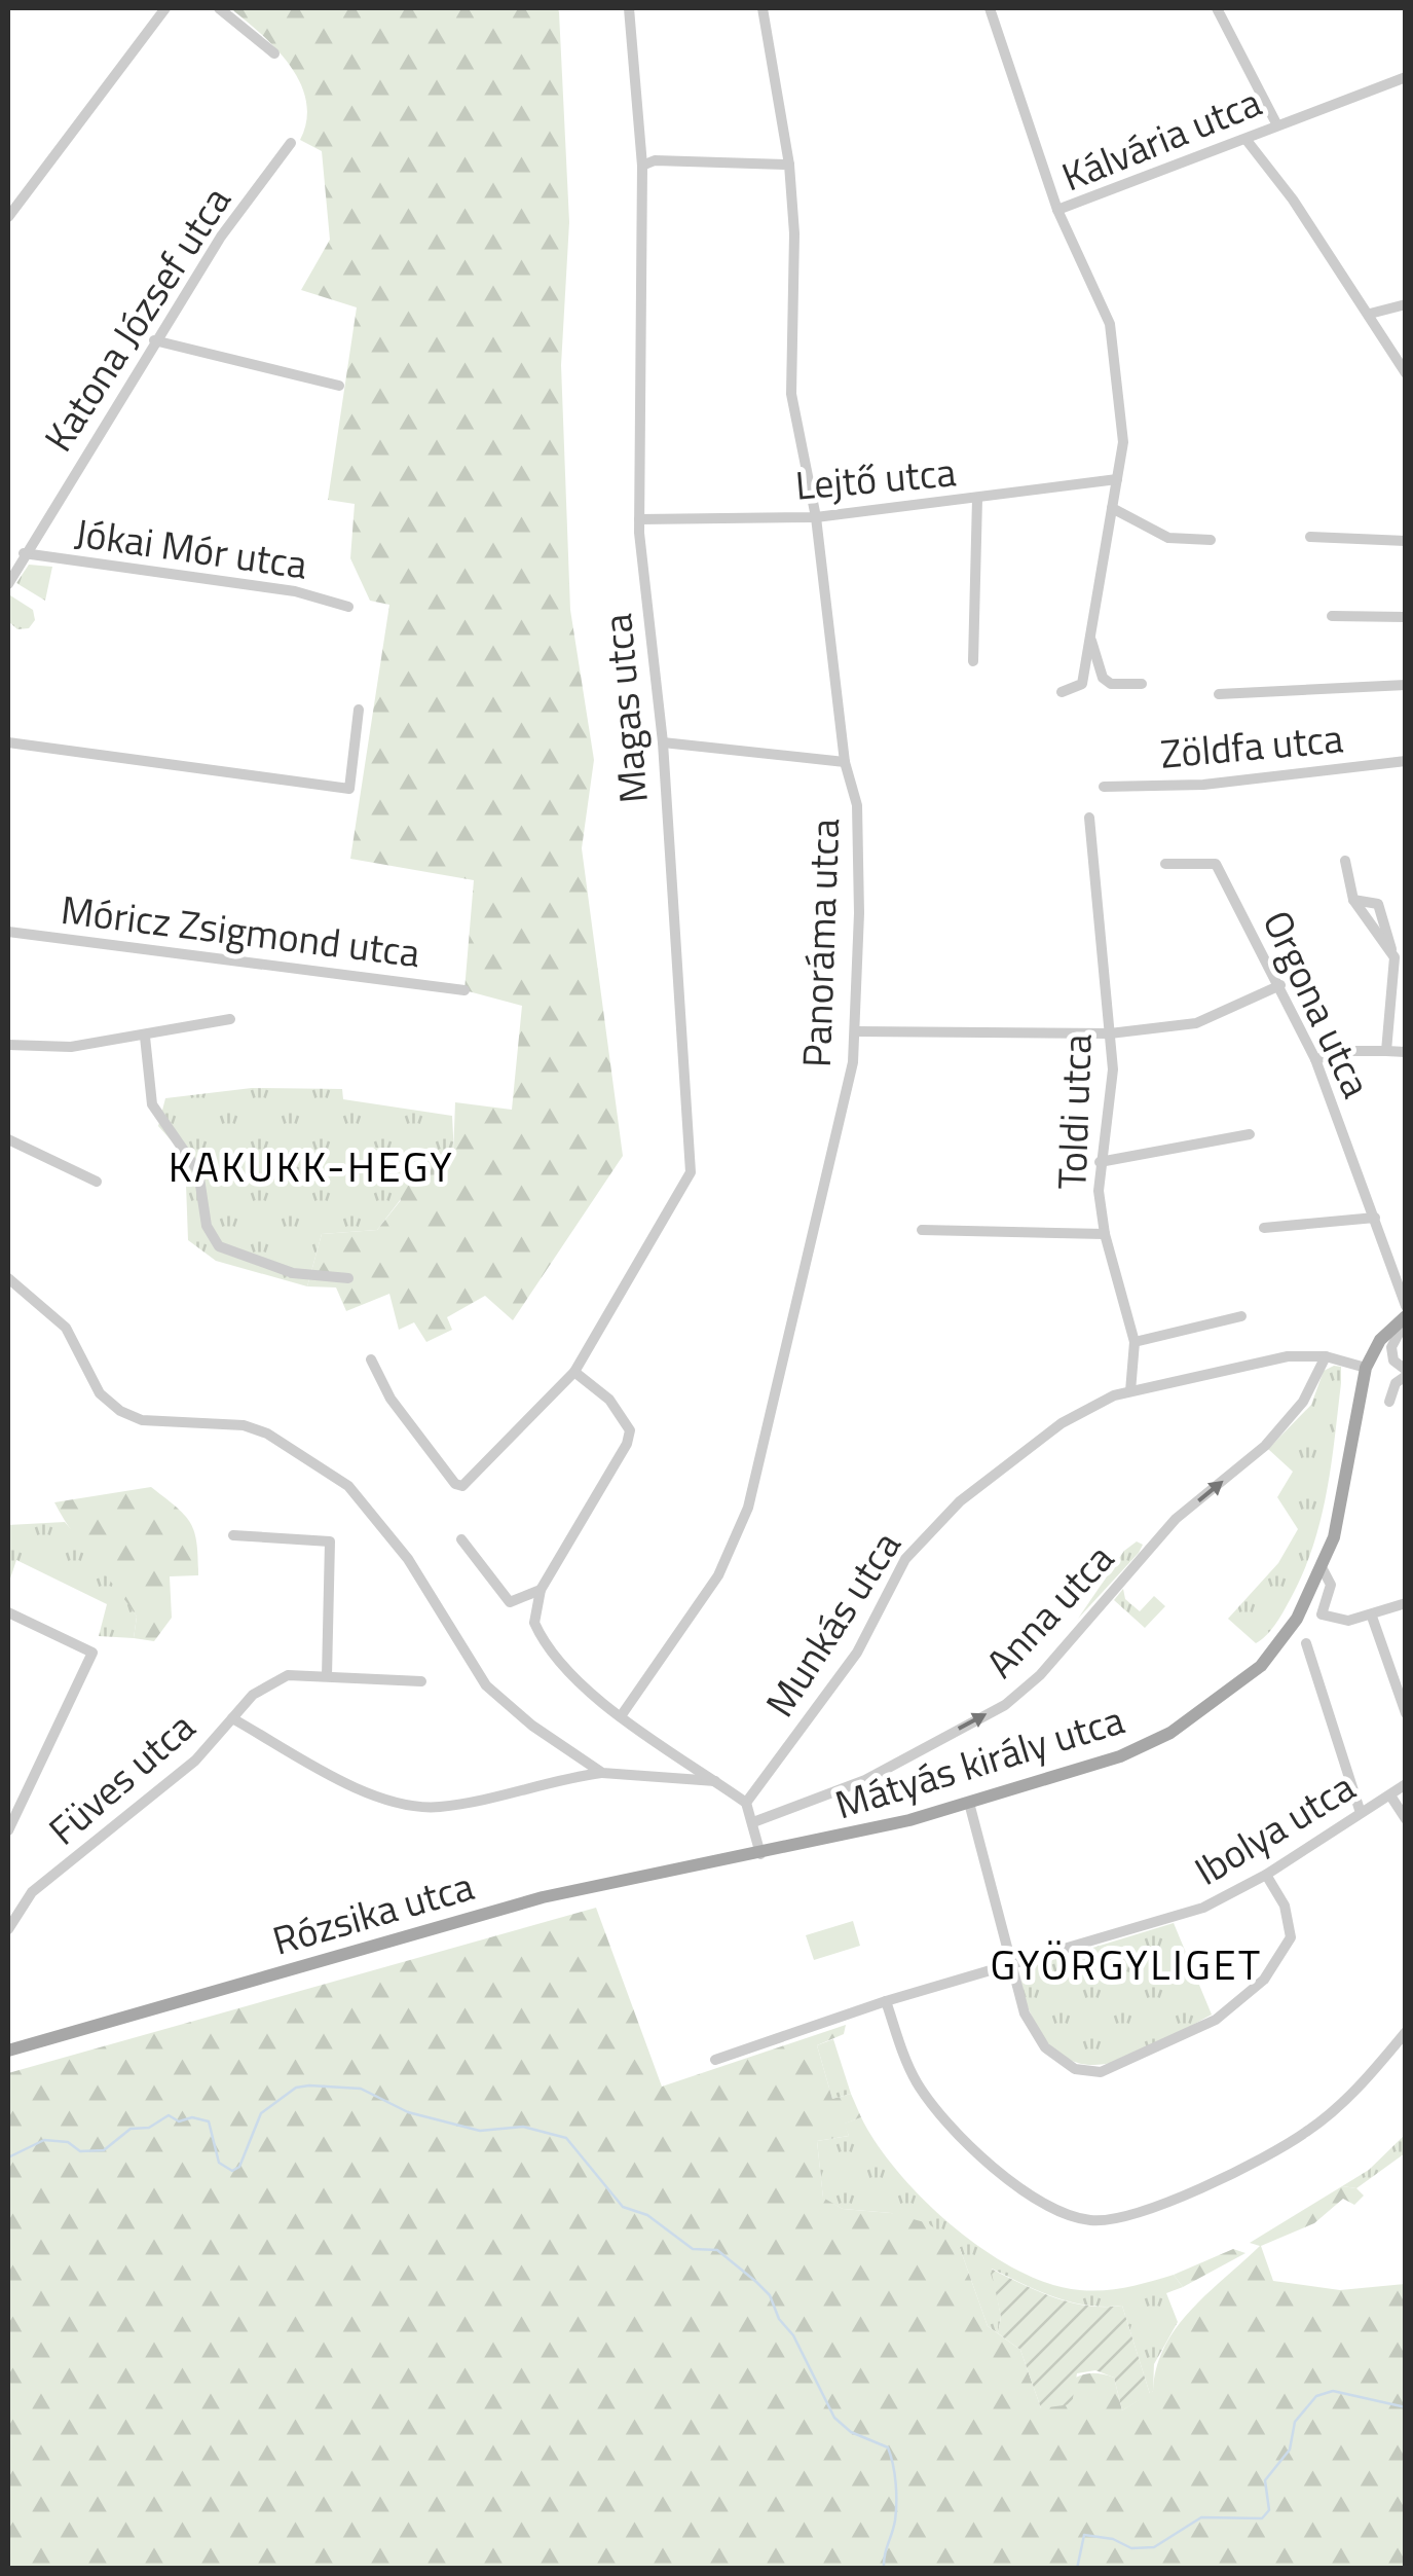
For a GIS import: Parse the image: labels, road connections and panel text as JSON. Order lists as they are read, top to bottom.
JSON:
{
  "streets": {
    "main road": ["Mátyás király utca", "Rózsika utca"],
    "street": [
      "Kálvária utca",
      "Katona József utca",
      "Lejtő utca",
      "Jókai Mór utca",
      "Magas utca",
      "Zöldfa utca",
      "Móricz Zsigmond utca",
      "Panoráma utca",
      "Orgona utca",
      "Toldi utca",
      "Anna utca",
      "Munkás utca",
      "Füves utca",
      "Ibolya utca"
    ]
  },
  "crossings": [
    ["Kálvária utca", "Lejtő utca"],
    ["Katona József utca", "Jókai Mór utca"],
    ["Lejtő utca", "Magas utca"],
    ["Lejtő utca", "Panoráma utca"],
    ["Toldi utca", "Munkás utca"],
    ["Anna utca", "Munkás utca"],
    ["Munkás utca", "Mátyás király utca"],
    ["Mátyás király utca", "Rózsika utca"]
  ],
  "one_way": ["Anna utca"],
  "districts": ["KAKUKK-HEGY", "GYÖRGYLIGET"]
}
